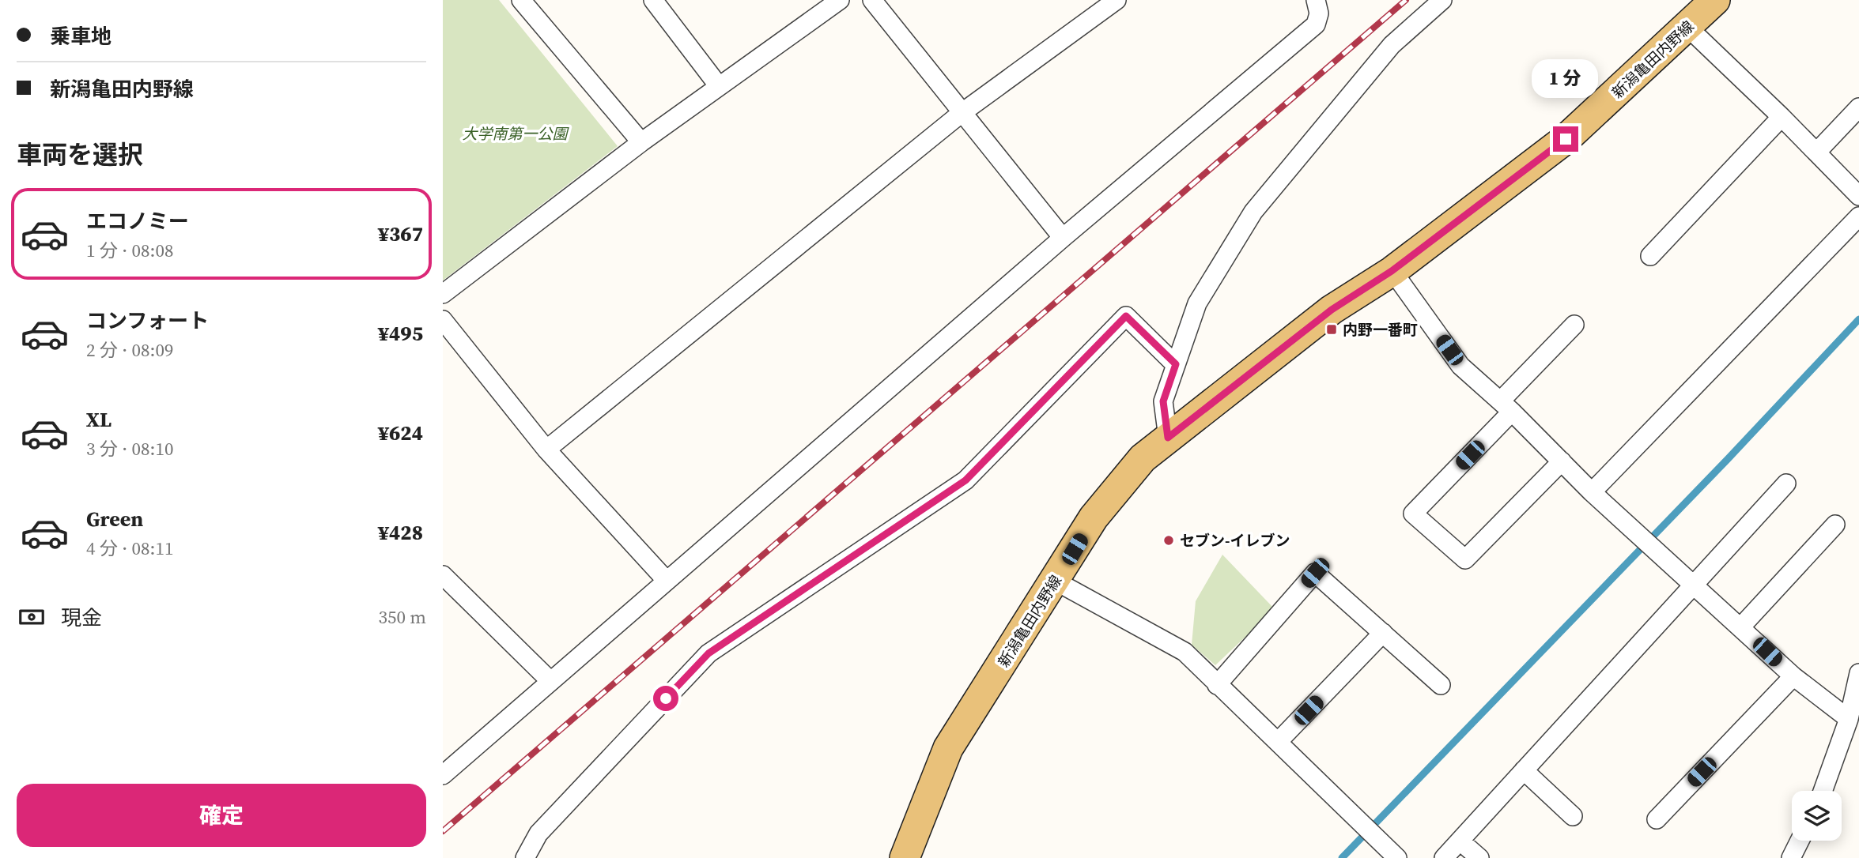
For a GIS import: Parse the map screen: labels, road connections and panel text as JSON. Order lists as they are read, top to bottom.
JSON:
{
  "streets": {
    "main road": ["新潟亀田内野線"]
  },
  "parks": ["大学南第一公園"],
  "places": {
    "transit": ["内野一番町"],
    "other": ["セブン-イレブン"]
  },
  "page": {
    "banner": ["乗車地", "新潟亀田内野線"],
    "bubble": "1 分",
    "heading": "車両を選択",
    "list": [
      {
        "name": "エコノミー",
        "note": "1 分 · 08:08",
        "value": "¥367"
      },
      {
        "name": "コンフォート",
        "note": "2 分 · 08:09",
        "value": "¥495"
      },
      {
        "name": "XL",
        "note": "3 分 · 08:10",
        "value": "¥624"
      },
      {
        "name": "Green",
        "note": "4 分 · 08:11",
        "value": "¥428"
      }
    ],
    "pay": ["現金", "350 m"],
    "buttons": "確定"
  }
}
